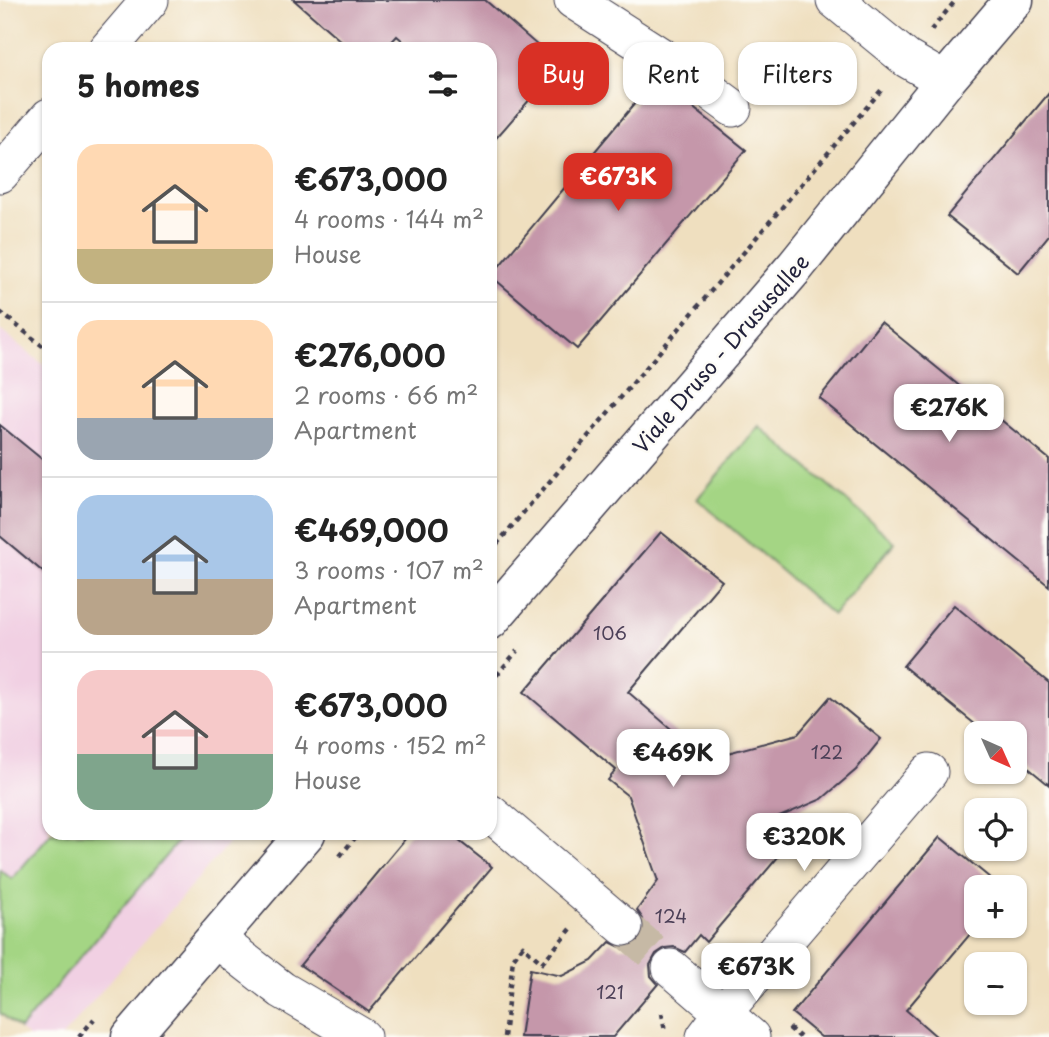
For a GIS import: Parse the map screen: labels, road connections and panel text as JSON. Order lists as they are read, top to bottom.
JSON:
{
  "streets": {
    "main road": ["Viale Druso - Drususallee"]
  },
  "house_numbers": [
    "106",
    "122",
    "124",
    "121"
  ],
  "north": "bottom right",
  "page": {
    "chip": ["Buy", "Rent", "Filters"],
    "heading": "5 homes",
    "list": [
      {
        "name": "€673,000",
        "note": "4 rooms · 144 m² · House"
      },
      {
        "name": "€276,000",
        "note": "2 rooms · 66 m² · Apartment"
      },
      {
        "name": "€469,000",
        "note": "3 rooms · 107 m² · Apartment"
      },
      {
        "name": "€673,000",
        "note": "4 rooms · 152 m² · House"
      }
    ],
    "price": [
      "€673K",
      "€276K",
      "€469K",
      "€320K",
      "€673K"
    ],
    "map_buttons": ["+", "−"]
  }
}
